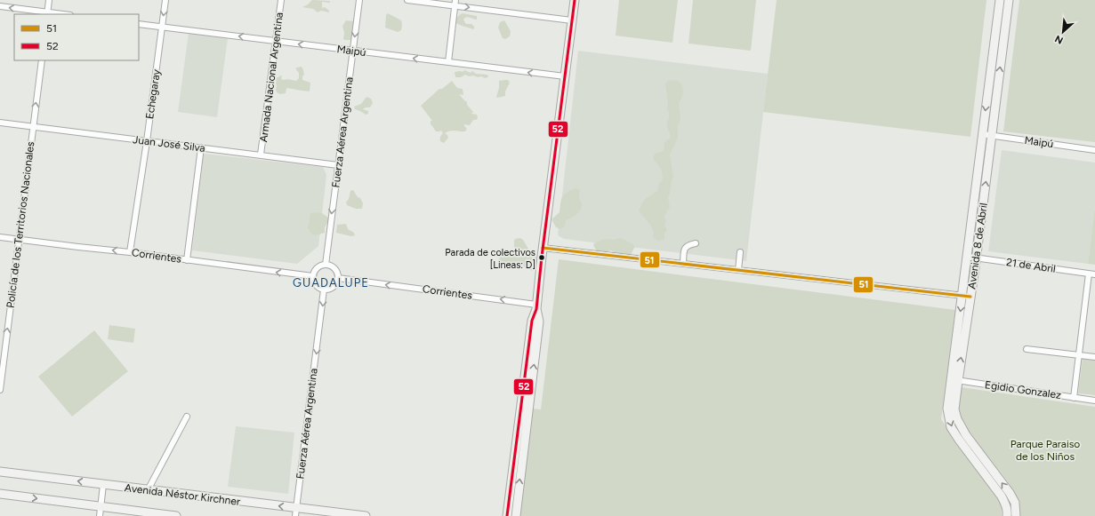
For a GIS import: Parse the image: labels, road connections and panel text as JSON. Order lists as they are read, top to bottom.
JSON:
{
  "streets": {
    "main road": ["Avenida 8 de Abril", "Avenida Néstor Kirchner"],
    "street": [
      "Maipú",
      "Armada Nacional Argentina",
      "Echegaray",
      "Fuerza Aérea Argentina",
      "Juan José Silva",
      "Policía de los Territorios Nacionales",
      "Corrientes",
      "21 de Abril",
      "Egidio Gonzalez"
    ]
  },
  "crossings": [
    ["Maipú", "Armada Nacional Argentina"],
    ["Maipú", "Echegaray"],
    ["Maipú", "Fuerza Aérea Argentina"],
    ["Maipú", "Avenida 8 de Abril"],
    ["Armada Nacional Argentina", "Juan José Silva"],
    ["Echegaray", "Juan José Silva"],
    ["Echegaray", "Corrientes"],
    ["Fuerza Aérea Argentina", "Juan José Silva"],
    ["Fuerza Aérea Argentina", "Corrientes"],
    ["Fuerza Aérea Argentina", "Avenida Néstor Kirchner"],
    ["Juan José Silva", "Policía de los Territorios Nacionales"],
    ["Policía de los Territorios Nacionales", "Corrientes"],
    ["Avenida 8 de Abril", "21 de Abril"],
    ["Avenida 8 de Abril", "Egidio Gonzalez"]
  ],
  "one_way": [
    "Maipú",
    "Fuerza Aérea Argentina",
    "Policía de los Territorios Nacionales",
    "Corrientes"
  ],
  "districts": ["GUADALUPE"],
  "parks": ["Parque Paraiso de los Niños"],
  "places": ["Parada de colectivos [Lineas: D]"],
  "lines": ["transit line 52", "transit line 51"],
  "legend": ["51", "52"],
  "north": "bottom left"
}
